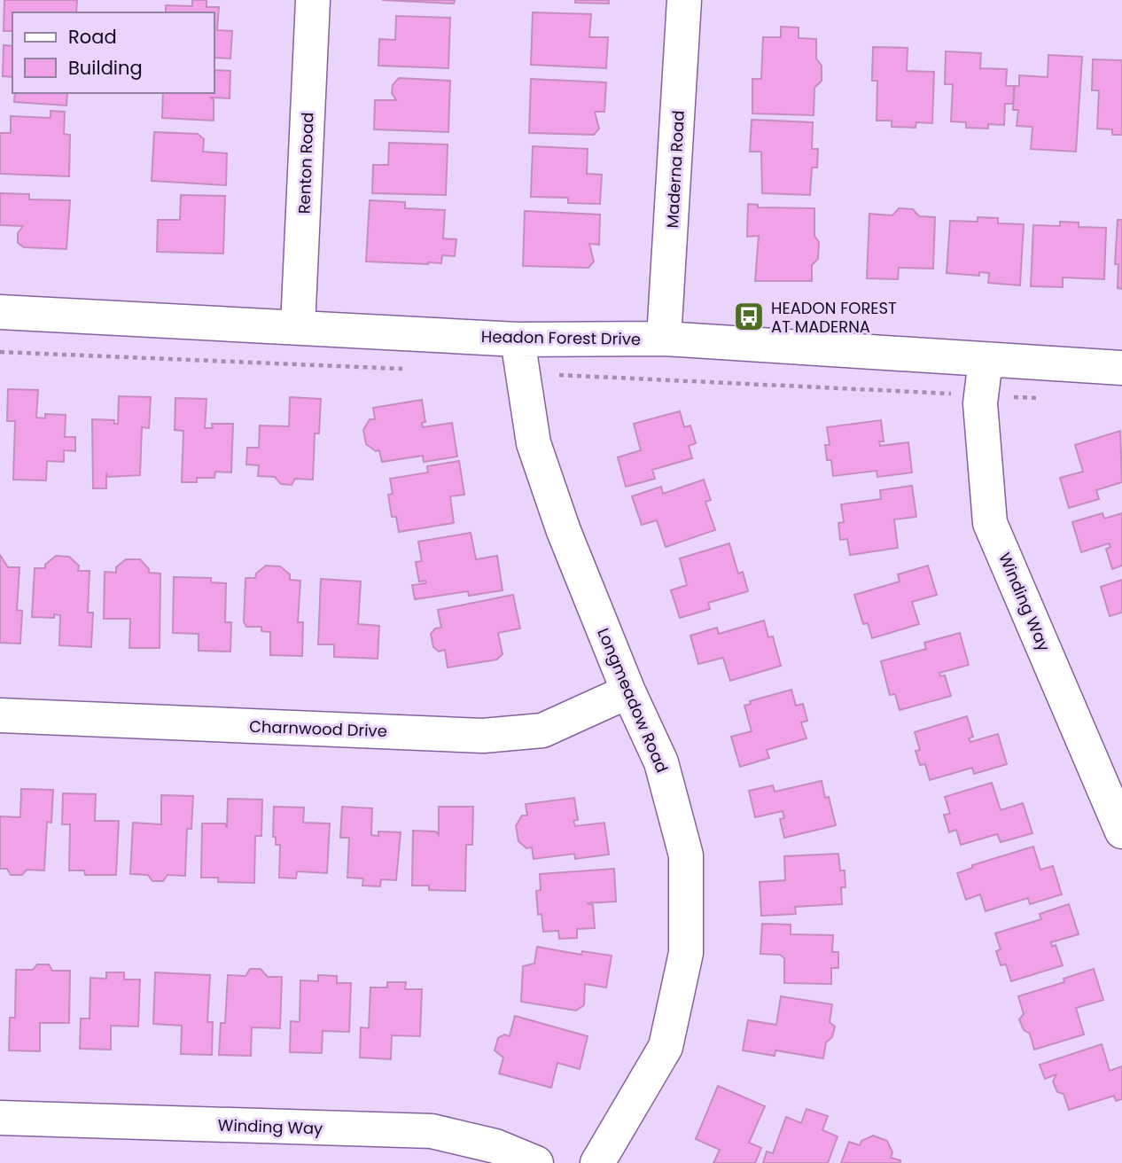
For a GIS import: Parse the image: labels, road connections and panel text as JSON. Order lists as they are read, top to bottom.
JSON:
{
  "streets": {
    "street": [
      "Renton Road",
      "Maderna Road",
      "Headon Forest Drive",
      "Winding Way",
      "Longmeadow Road",
      "Charnwood Drive"
    ]
  },
  "crossings": [
    ["Renton Road", "Headon Forest Drive"],
    ["Maderna Road", "Headon Forest Drive"],
    ["Headon Forest Drive", "Winding Way"],
    ["Headon Forest Drive", "Longmeadow Road"],
    ["Longmeadow Road", "Charnwood Drive"]
  ],
  "places": {
    "bus stop": ["HEADON FOREST AT MADERNA"]
  },
  "legend": ["Road", "Building"]
}
